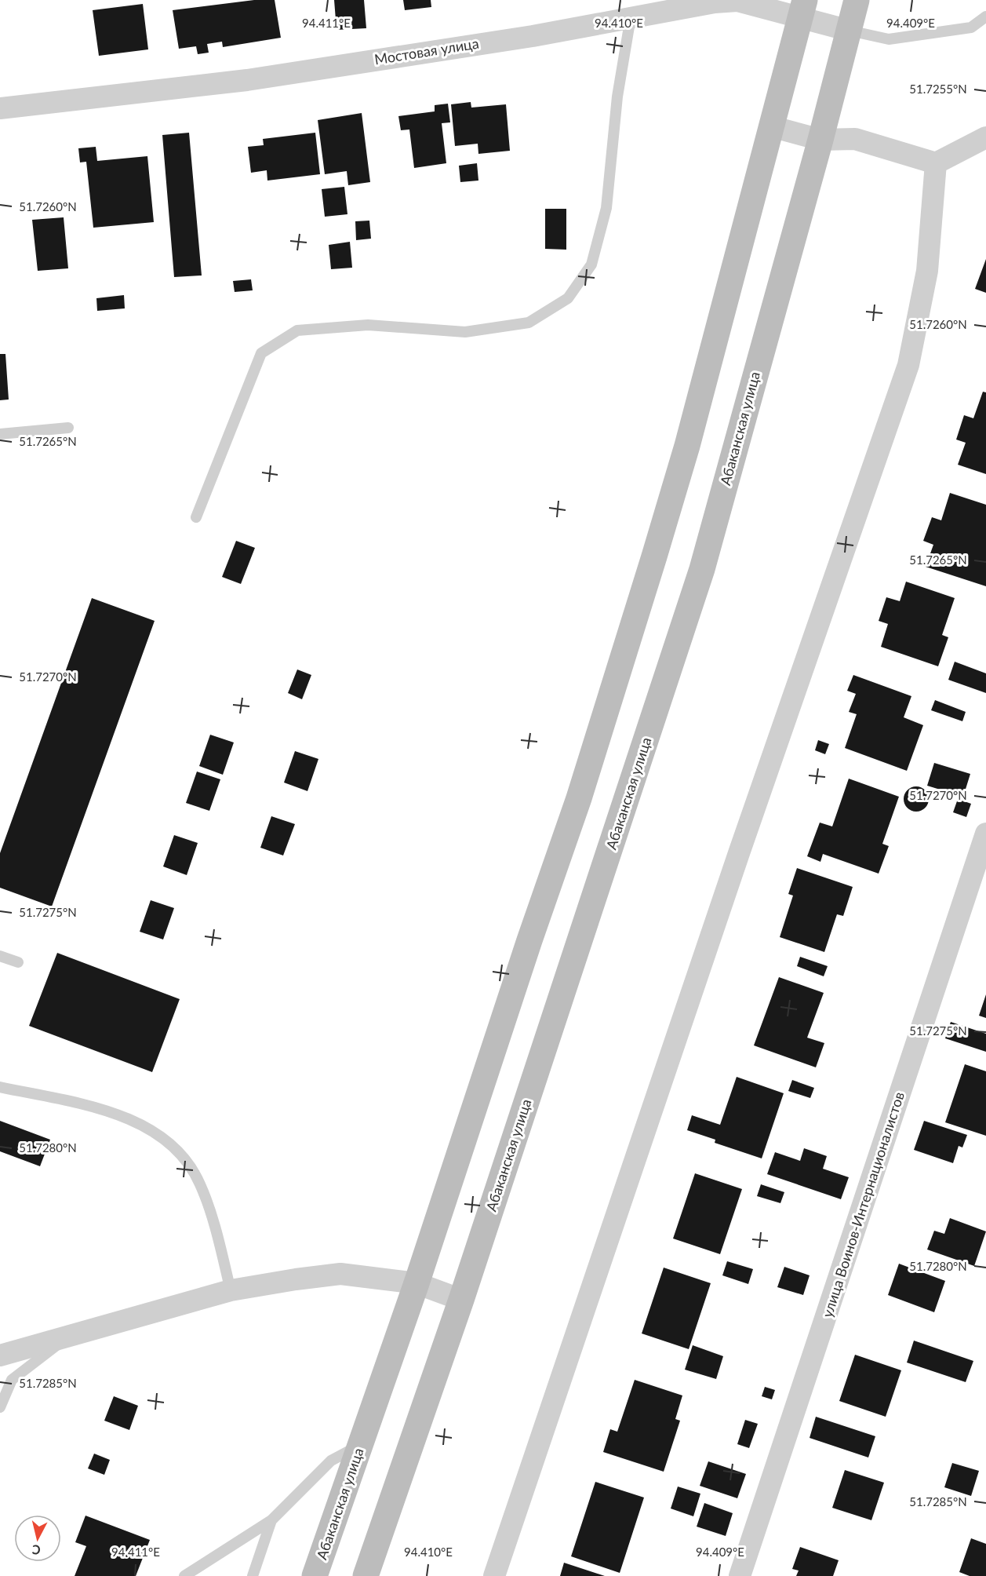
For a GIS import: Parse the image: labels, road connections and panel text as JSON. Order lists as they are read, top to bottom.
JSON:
{
  "streets": {
    "main road": ["Абаканская улица"],
    "street": ["Мостовая улица", "улица Воинов-Интернационалистов"]
  },
  "crossings": [
    ["Мостовая улица", "Абаканская улица"]
  ],
  "north": "bottom",
  "coordinates": [
    "94.411°E",
    "94.410°E",
    "94.409°E",
    "51.7255°N",
    "51.7260°N",
    "51.7265°N",
    "51.7270°N",
    "51.7275°N",
    "51.7280°N",
    "51.7285°N"
  ]
}
